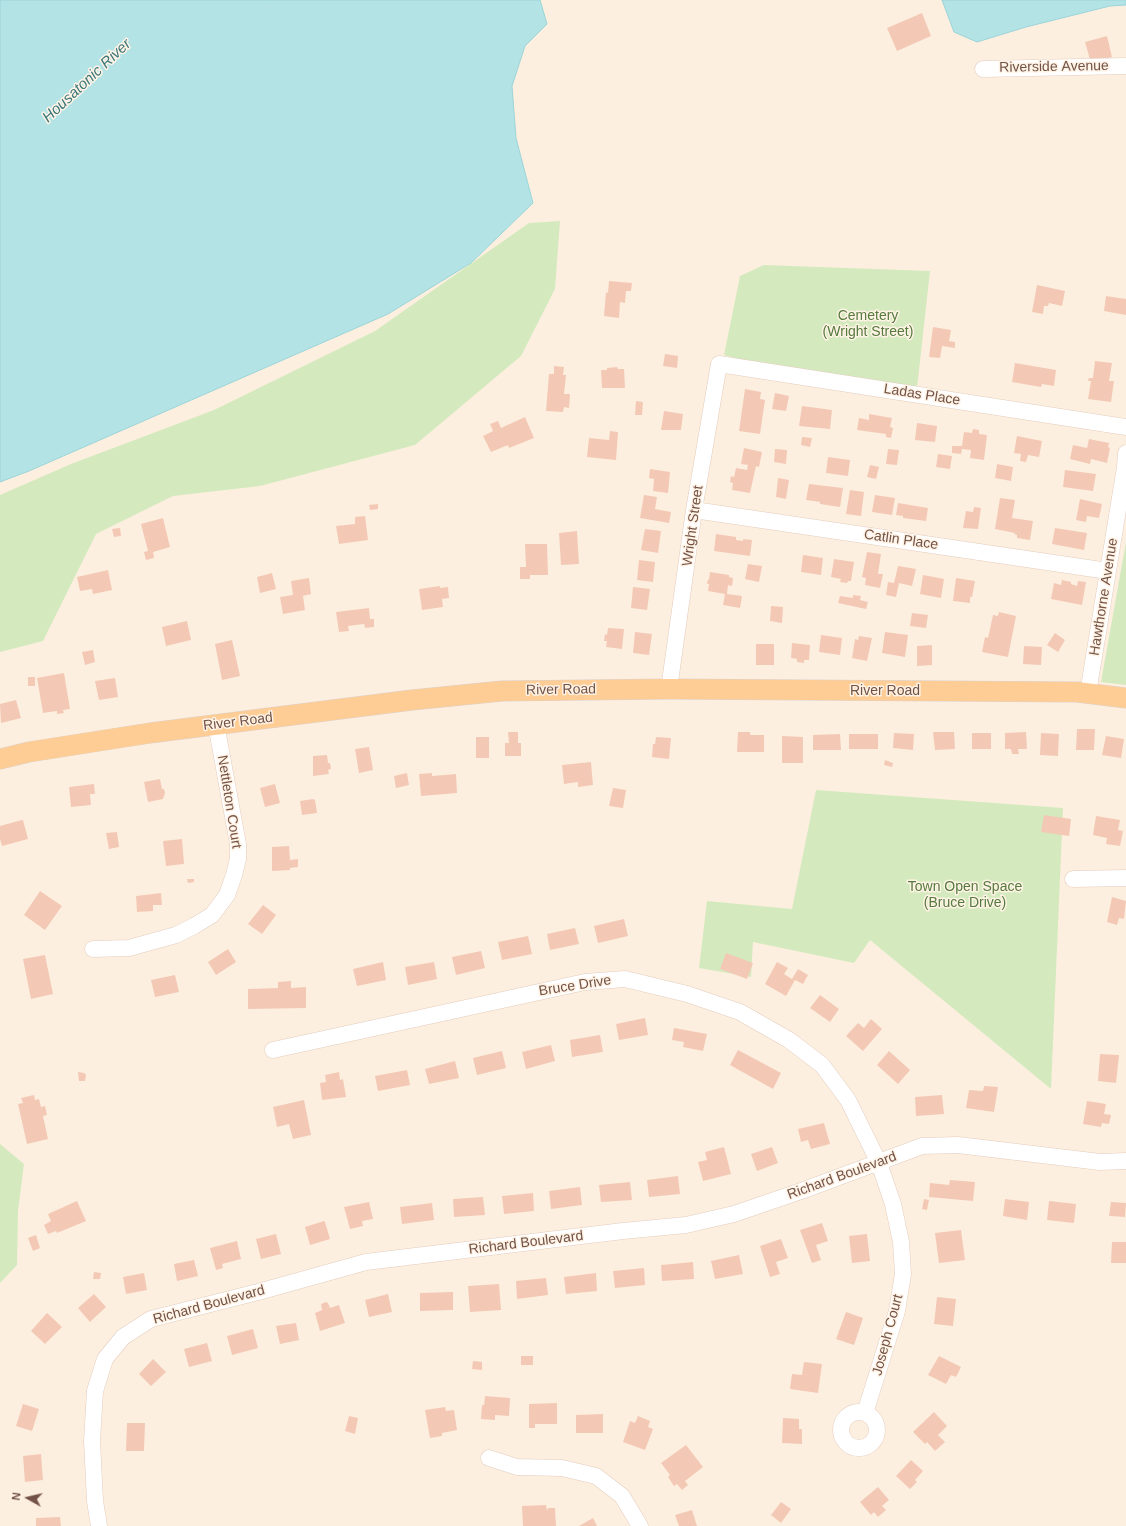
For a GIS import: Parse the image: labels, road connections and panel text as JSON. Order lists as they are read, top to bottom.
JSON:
{
  "streets": {
    "main road": ["River Road"],
    "street": [
      "Riverside Avenue",
      "Ladas Place",
      "Wright Street",
      "Catlin Place",
      "Hawthorne Avenue",
      "Nettleton Court",
      "Bruce Drive",
      "Richard Boulevard",
      "Joseph Court"
    ]
  },
  "crossings": [
    ["Ladas Place", "Wright Street"],
    ["Wright Street", "Catlin Place"],
    ["Wright Street", "River Road"],
    ["Catlin Place", "Hawthorne Avenue"],
    ["Hawthorne Avenue", "River Road"],
    ["River Road", "Nettleton Court"],
    ["Bruce Drive", "Richard Boulevard"],
    ["Bruce Drive", "Joseph Court"],
    ["Richard Boulevard", "Joseph Court"]
  ],
  "water": ["Housatonic River"],
  "parks": ["Cemetery (Wright Street)", "Town Open Space (Bruce Drive)"],
  "north": "left"
}
